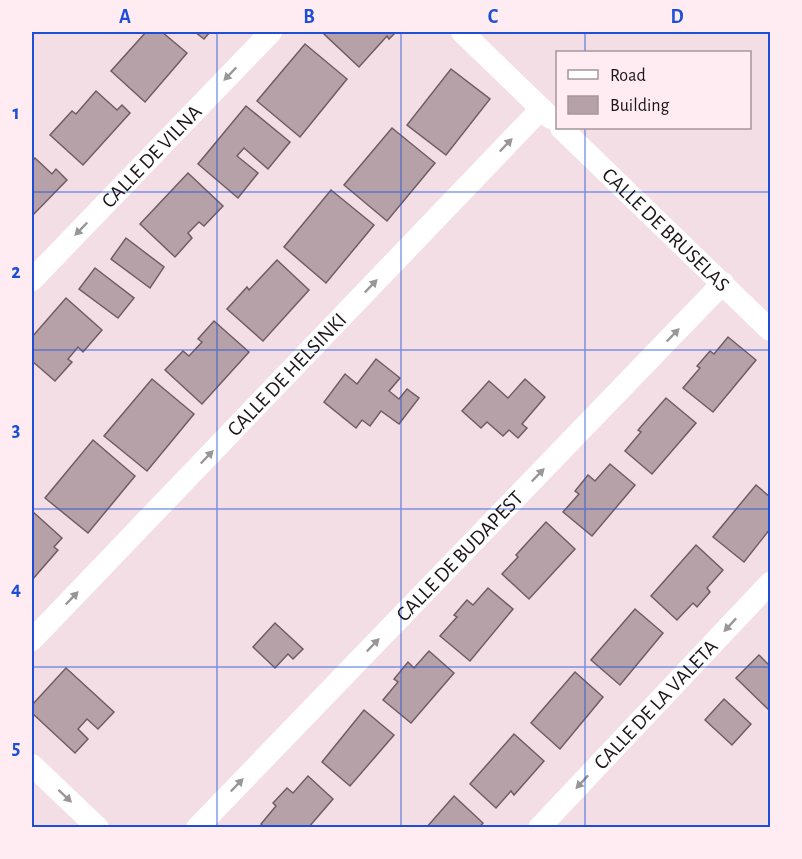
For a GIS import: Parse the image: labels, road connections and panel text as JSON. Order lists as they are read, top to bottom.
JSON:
{
  "streets": {
    "street": [
      "CALLE DE VILNA",
      "CALLE DE BRUSELAS",
      "CALLE DE HELSINKI",
      "CALLE DE BUDAPEST",
      "CALLE DE LA VALETA"
    ]
  },
  "crossings": [
    ["CALLE DE BRUSELAS", "CALLE DE BUDAPEST"]
  ],
  "one_way": [
    "CALLE DE VILNA",
    "CALLE DE HELSINKI",
    "CALLE DE BUDAPEST",
    "CALLE DE LA VALETA"
  ],
  "legend": ["Road", "Building"],
  "grid": {
    "columns": [
      "A",
      "B",
      "C",
      "D"
    ],
    "rows": [
      "1",
      "2",
      "3",
      "4",
      "5"
    ]
  }
}
